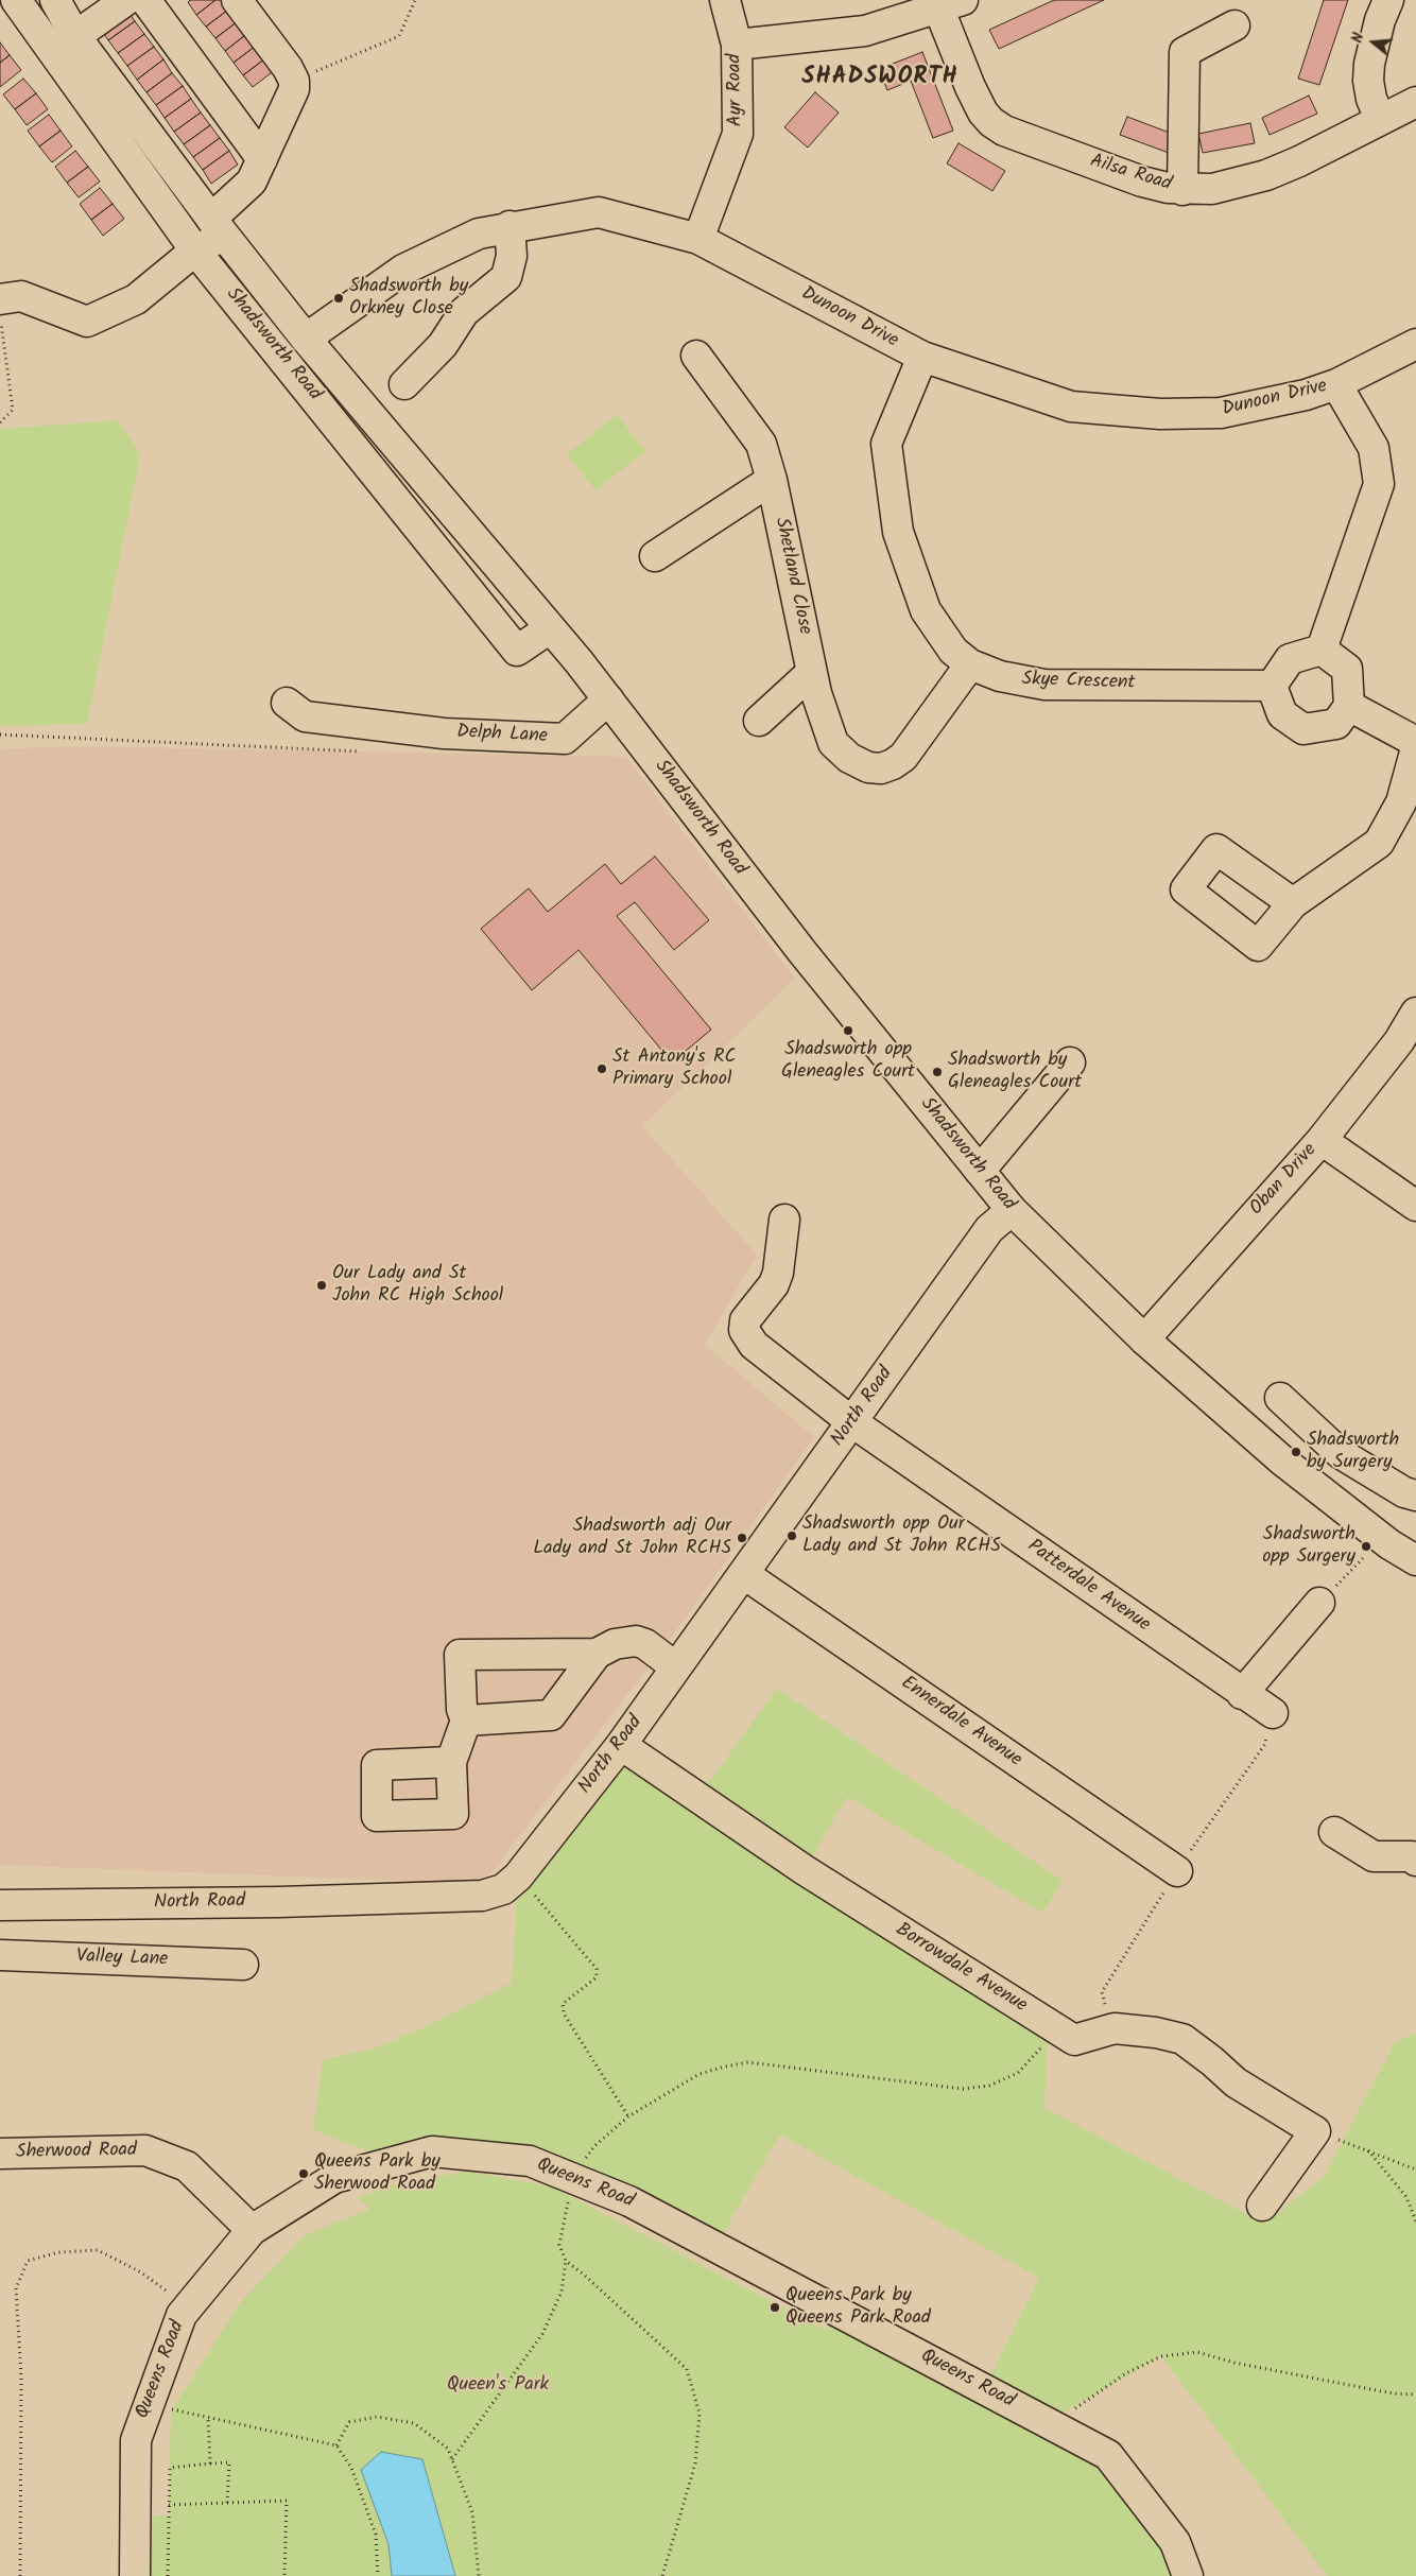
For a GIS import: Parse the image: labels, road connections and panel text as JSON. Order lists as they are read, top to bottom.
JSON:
{
  "streets": {
    "street": [
      "Ayr Road",
      "Ailsa Road",
      "Dunoon Drive",
      "Shadsworth Road",
      "Shetland Close",
      "Skye Crescent",
      "Delph Lane",
      "Oban Drive",
      "North Road",
      "Patterdale Avenue",
      "Ennerdale Avenue",
      "Valley Lane",
      "Borrowdale Avenue",
      "Sherwood Road",
      "Queens Road"
    ]
  },
  "crossings": [
    ["Ayr Road", "Dunoon Drive"],
    ["Dunoon Drive", "Shadsworth Road"],
    ["Dunoon Drive", "Skye Crescent"],
    ["Shadsworth Road", "Delph Lane"],
    ["Shadsworth Road", "Oban Drive"],
    ["Shadsworth Road", "North Road"],
    ["Shetland Close", "Skye Crescent"],
    ["North Road", "Patterdale Avenue"],
    ["North Road", "Ennerdale Avenue"],
    ["North Road", "Borrowdale Avenue"],
    ["Sherwood Road", "Queens Road"]
  ],
  "districts": ["SHADSWORTH"],
  "parks": ["Queen's Park"],
  "places": [
    "Shadsworth by Orkney Close",
    "Shadsworth opp Gleneagles Court",
    "St Antony's RC Primary School",
    "Shadsworth by Gleneagles Court",
    "Our Lady and St John RC High School",
    "Shadsworth by Surgery",
    "Shadsworth opp Our Lady and St John RCHS",
    "Shadsworth adj Our Lady and St John RCHS",
    "Shadsworth opp Surgery",
    "Queens Park by Sherwood Road",
    "Queens Park by Queens Park Road"
  ],
  "north": "left"
}
